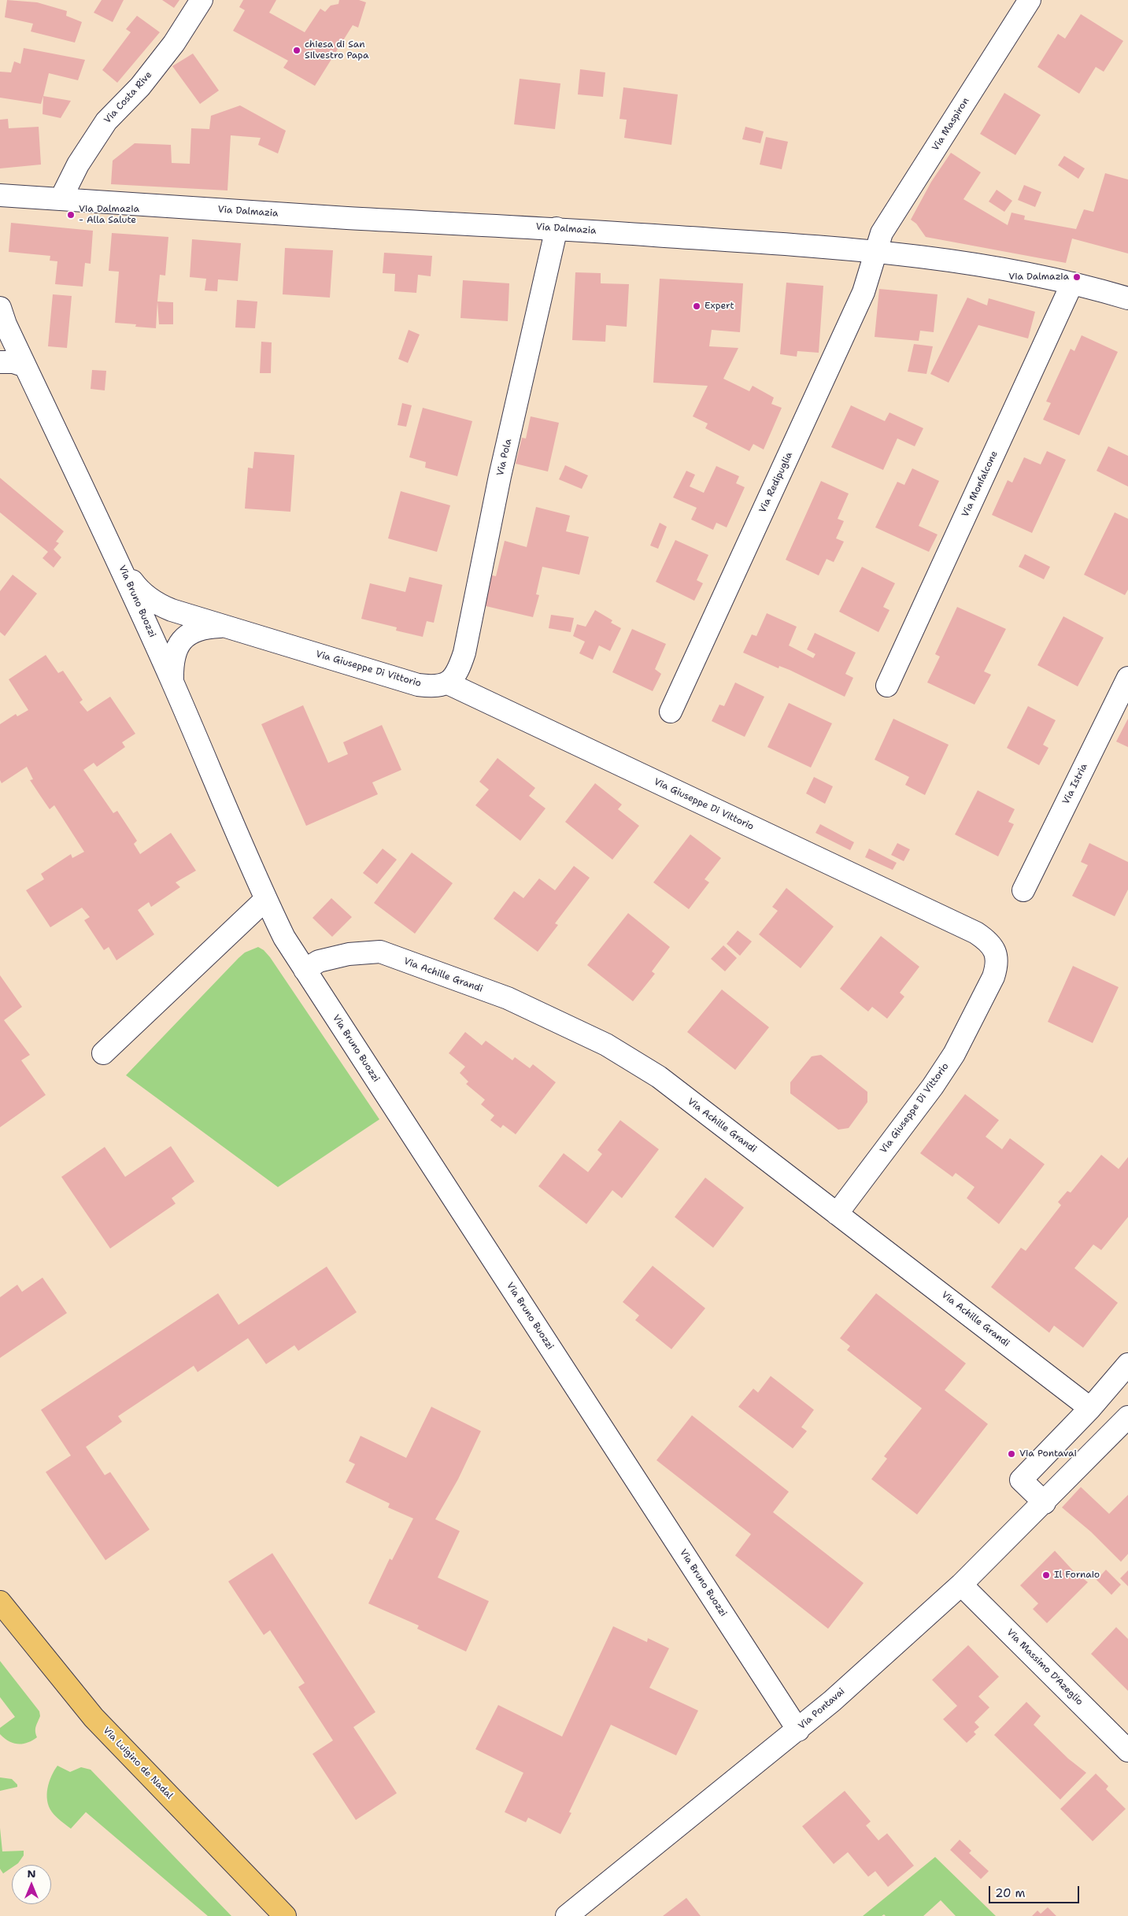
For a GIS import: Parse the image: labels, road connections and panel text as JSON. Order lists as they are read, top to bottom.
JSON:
{
  "streets": {
    "main road": ["Via Luigino de Nadal"],
    "street": [
      "Via Costa Rive",
      "Via Maspiron",
      "Via Dalmazia",
      "Via Pola",
      "Via Redipuglia",
      "Via Monfalcone",
      "Via Bruno Buozzi",
      "Via Giuseppe Di Vittorio",
      "Via Istria",
      "Via Achille Grandi",
      "Via Massimo D'Azeglio",
      "Via Pontavai"
    ]
  },
  "crossings": [
    ["Via Costa Rive", "Via Dalmazia"],
    ["Via Maspiron", "Via Dalmazia"],
    ["Via Maspiron", "Via Redipuglia"],
    ["Via Dalmazia", "Via Pola"],
    ["Via Dalmazia", "Via Redipuglia"],
    ["Via Dalmazia", "Via Monfalcone"],
    ["Via Pola", "Via Giuseppe Di Vittorio"],
    ["Via Bruno Buozzi", "Via Giuseppe Di Vittorio"],
    ["Via Bruno Buozzi", "Via Achille Grandi"],
    ["Via Bruno Buozzi", "Via Pontavai"],
    ["Via Giuseppe Di Vittorio", "Via Achille Grandi"],
    ["Via Massimo D'Azeglio", "Via Pontavai"]
  ],
  "places": [
    "chiesa di San Silvestro Papa",
    "Via Dalmazia - Alla Salute",
    "Via Dalmazia",
    "Expert",
    "Via Pontavai",
    "Il Fornaio"
  ],
  "scale_bar": "20 m",
  "north": "top"
}
